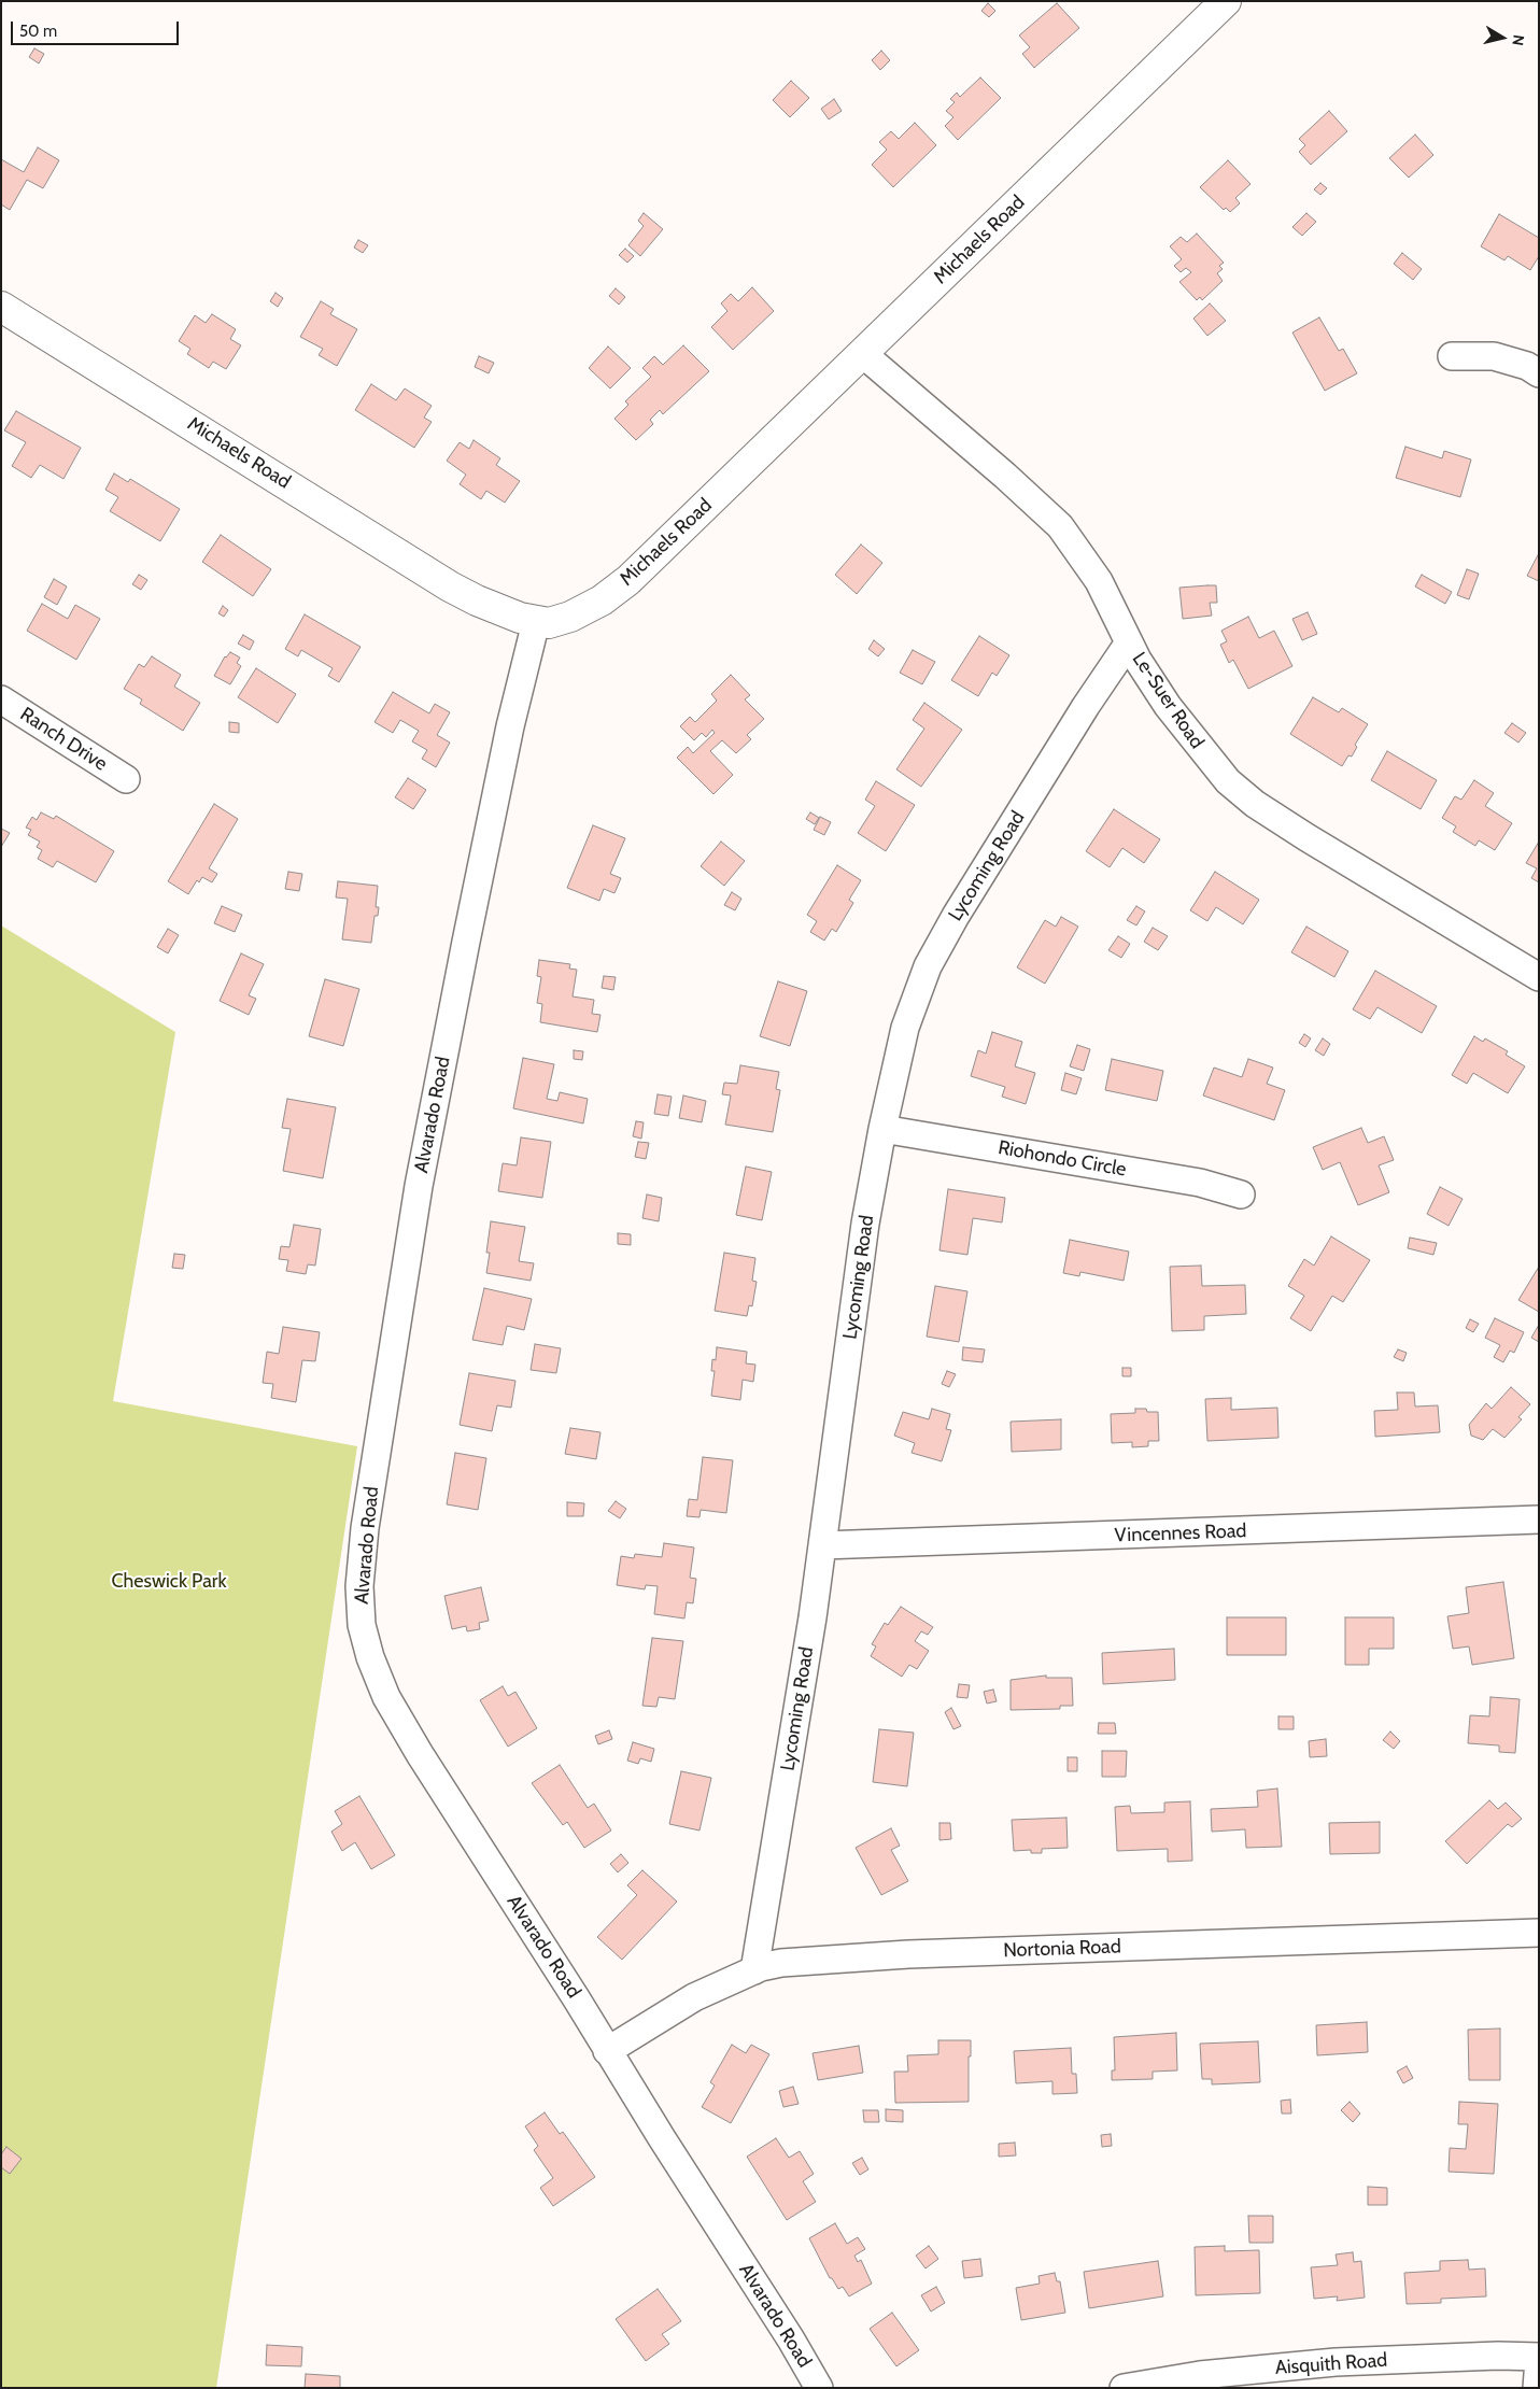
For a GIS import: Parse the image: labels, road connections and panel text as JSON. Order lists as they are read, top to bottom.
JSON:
{
  "streets": {
    "street": [
      "Michaels Road",
      "Le-Suer Road",
      "Ranch Drive",
      "Lycoming Road",
      "Alvarado Road",
      "Riohondo Circle",
      "Vincennes Road",
      "Nortonia Road",
      "Aisquith Road"
    ]
  },
  "crossings": [
    ["Michaels Road", "Le-Suer Road"],
    ["Michaels Road", "Alvarado Road"],
    ["Le-Suer Road", "Lycoming Road"],
    ["Lycoming Road", "Riohondo Circle"],
    ["Lycoming Road", "Vincennes Road"],
    ["Lycoming Road", "Nortonia Road"],
    ["Alvarado Road", "Nortonia Road"]
  ],
  "parks": ["Cheswick Park"],
  "scale_bar": "50 m",
  "north": "right"
}
